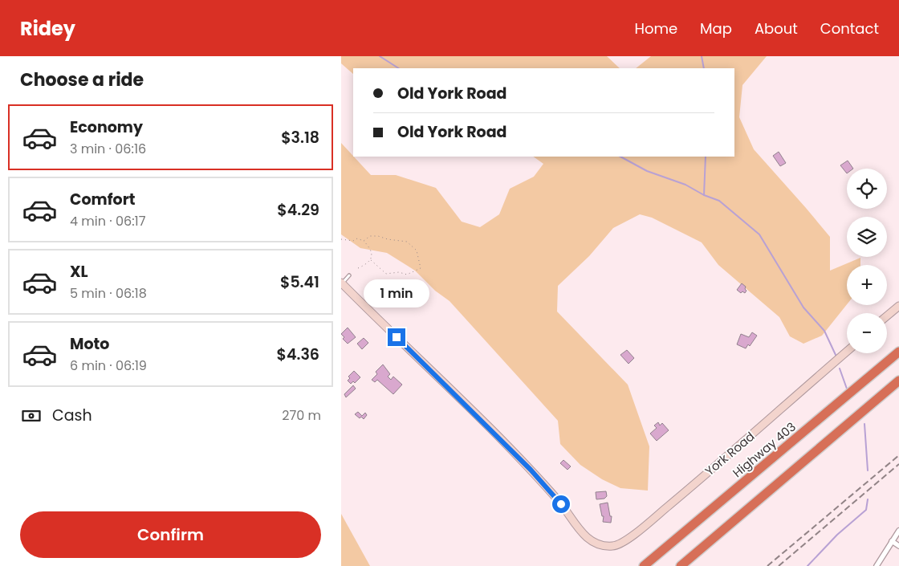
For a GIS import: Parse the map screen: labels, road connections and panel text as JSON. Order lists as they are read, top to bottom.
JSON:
{
  "streets": {
    "highway": ["Highway 403"],
    "street": ["York Road"]
  },
  "page": {
    "header": "Ridey",
    "nav": [
      "Home",
      "Map",
      "About",
      "Contact"
    ],
    "heading": "Choose a ride",
    "banner": ["Old York Road", "Old York Road"],
    "list": [
      {
        "name": "Economy",
        "note": "3 min · 06:16",
        "value": "$3.18"
      },
      {
        "name": "Comfort",
        "note": "4 min · 06:17",
        "value": "$4.29"
      },
      {
        "name": "XL",
        "note": "5 min · 06:18",
        "value": "$5.41"
      },
      {
        "name": "Moto",
        "note": "6 min · 06:19",
        "value": "$4.36"
      }
    ],
    "map_buttons": ["+", "−"],
    "bubble": "1 min",
    "pay": ["Cash", "270 m"],
    "buttons": "Confirm"
  }
}
